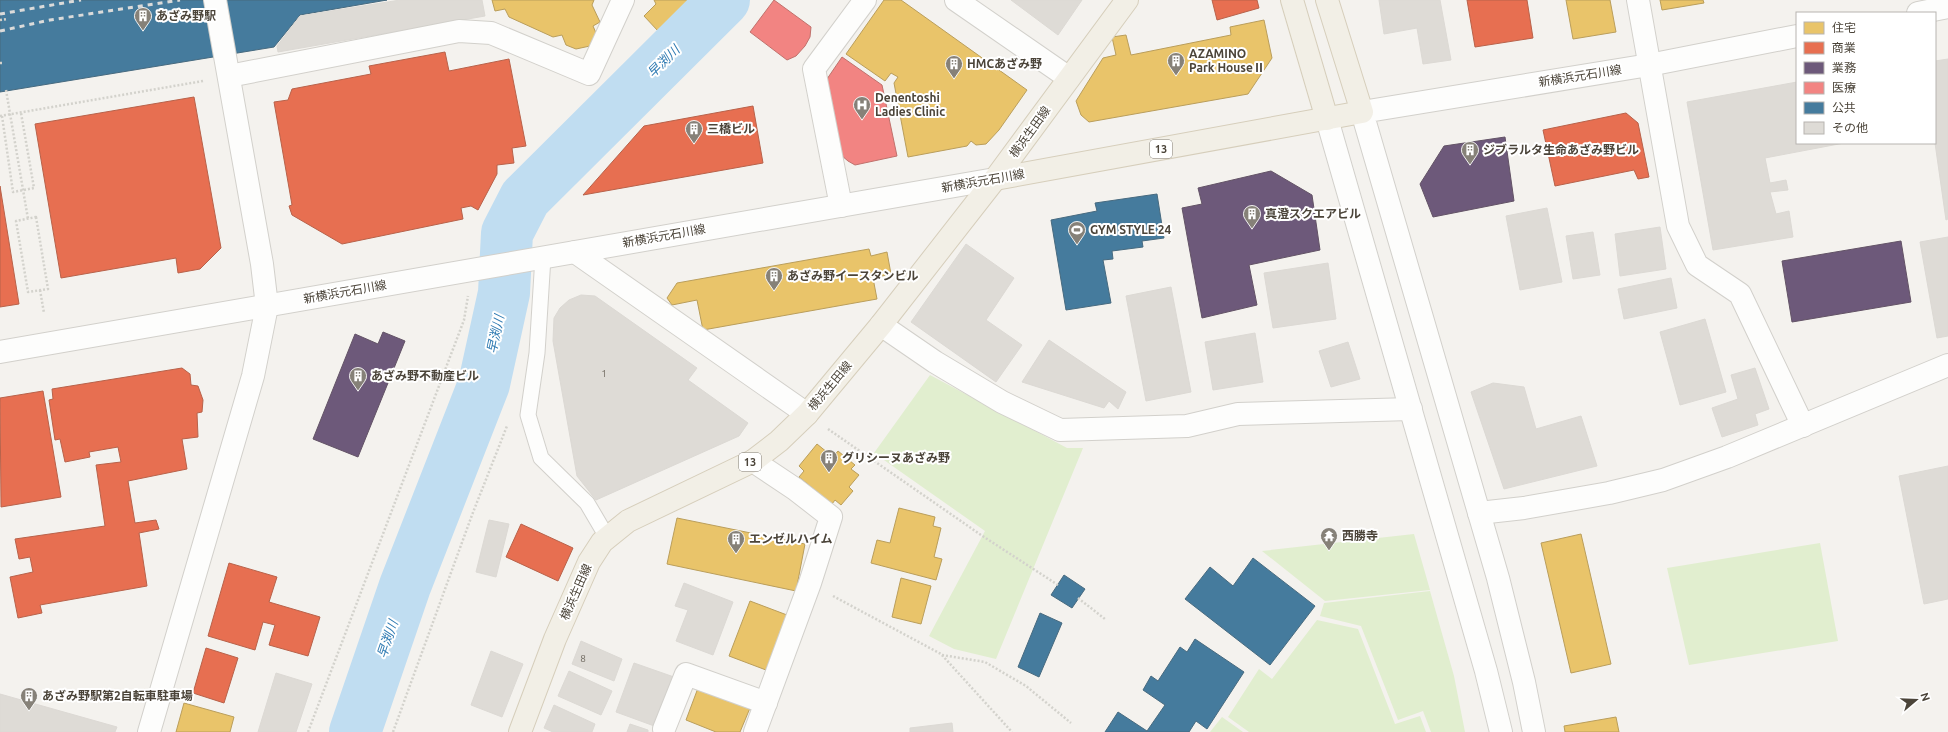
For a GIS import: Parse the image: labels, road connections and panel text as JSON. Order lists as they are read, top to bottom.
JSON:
{
  "streets": {
    "main road": ["新横浜元石川線", "横浜生田線", "13"]
  },
  "crossings": [
    ["新横浜元石川線", "横浜生田線"],
    ["新横浜元石川線", "13"]
  ],
  "water": ["早渕川"],
  "places": {
    "building": [
      "あざみ野駅",
      "AZAMINO Park HouseⅡ",
      "HMCあざみ野",
      "三橋ビル",
      "ジブラルタ生命あざみ野ビル",
      "真澄スクエアビル",
      "あざみ野イースタンビル",
      "あざみ野不動産ビル",
      "グリシーヌあざみ野",
      "エンゼルハイム",
      "あざみ野駅第2自転車駐車場"
    ],
    "hospital": ["Denentoshi Ladies Clinic"],
    "sports": ["GYM STYLE 24"],
    "temple": ["西勝寺"]
  },
  "house_numbers": ["1", "8"],
  "legend": [
    "住宅",
    "商業",
    "業務",
    "医療",
    "公共",
    "その他"
  ],
  "north": "right"
}
